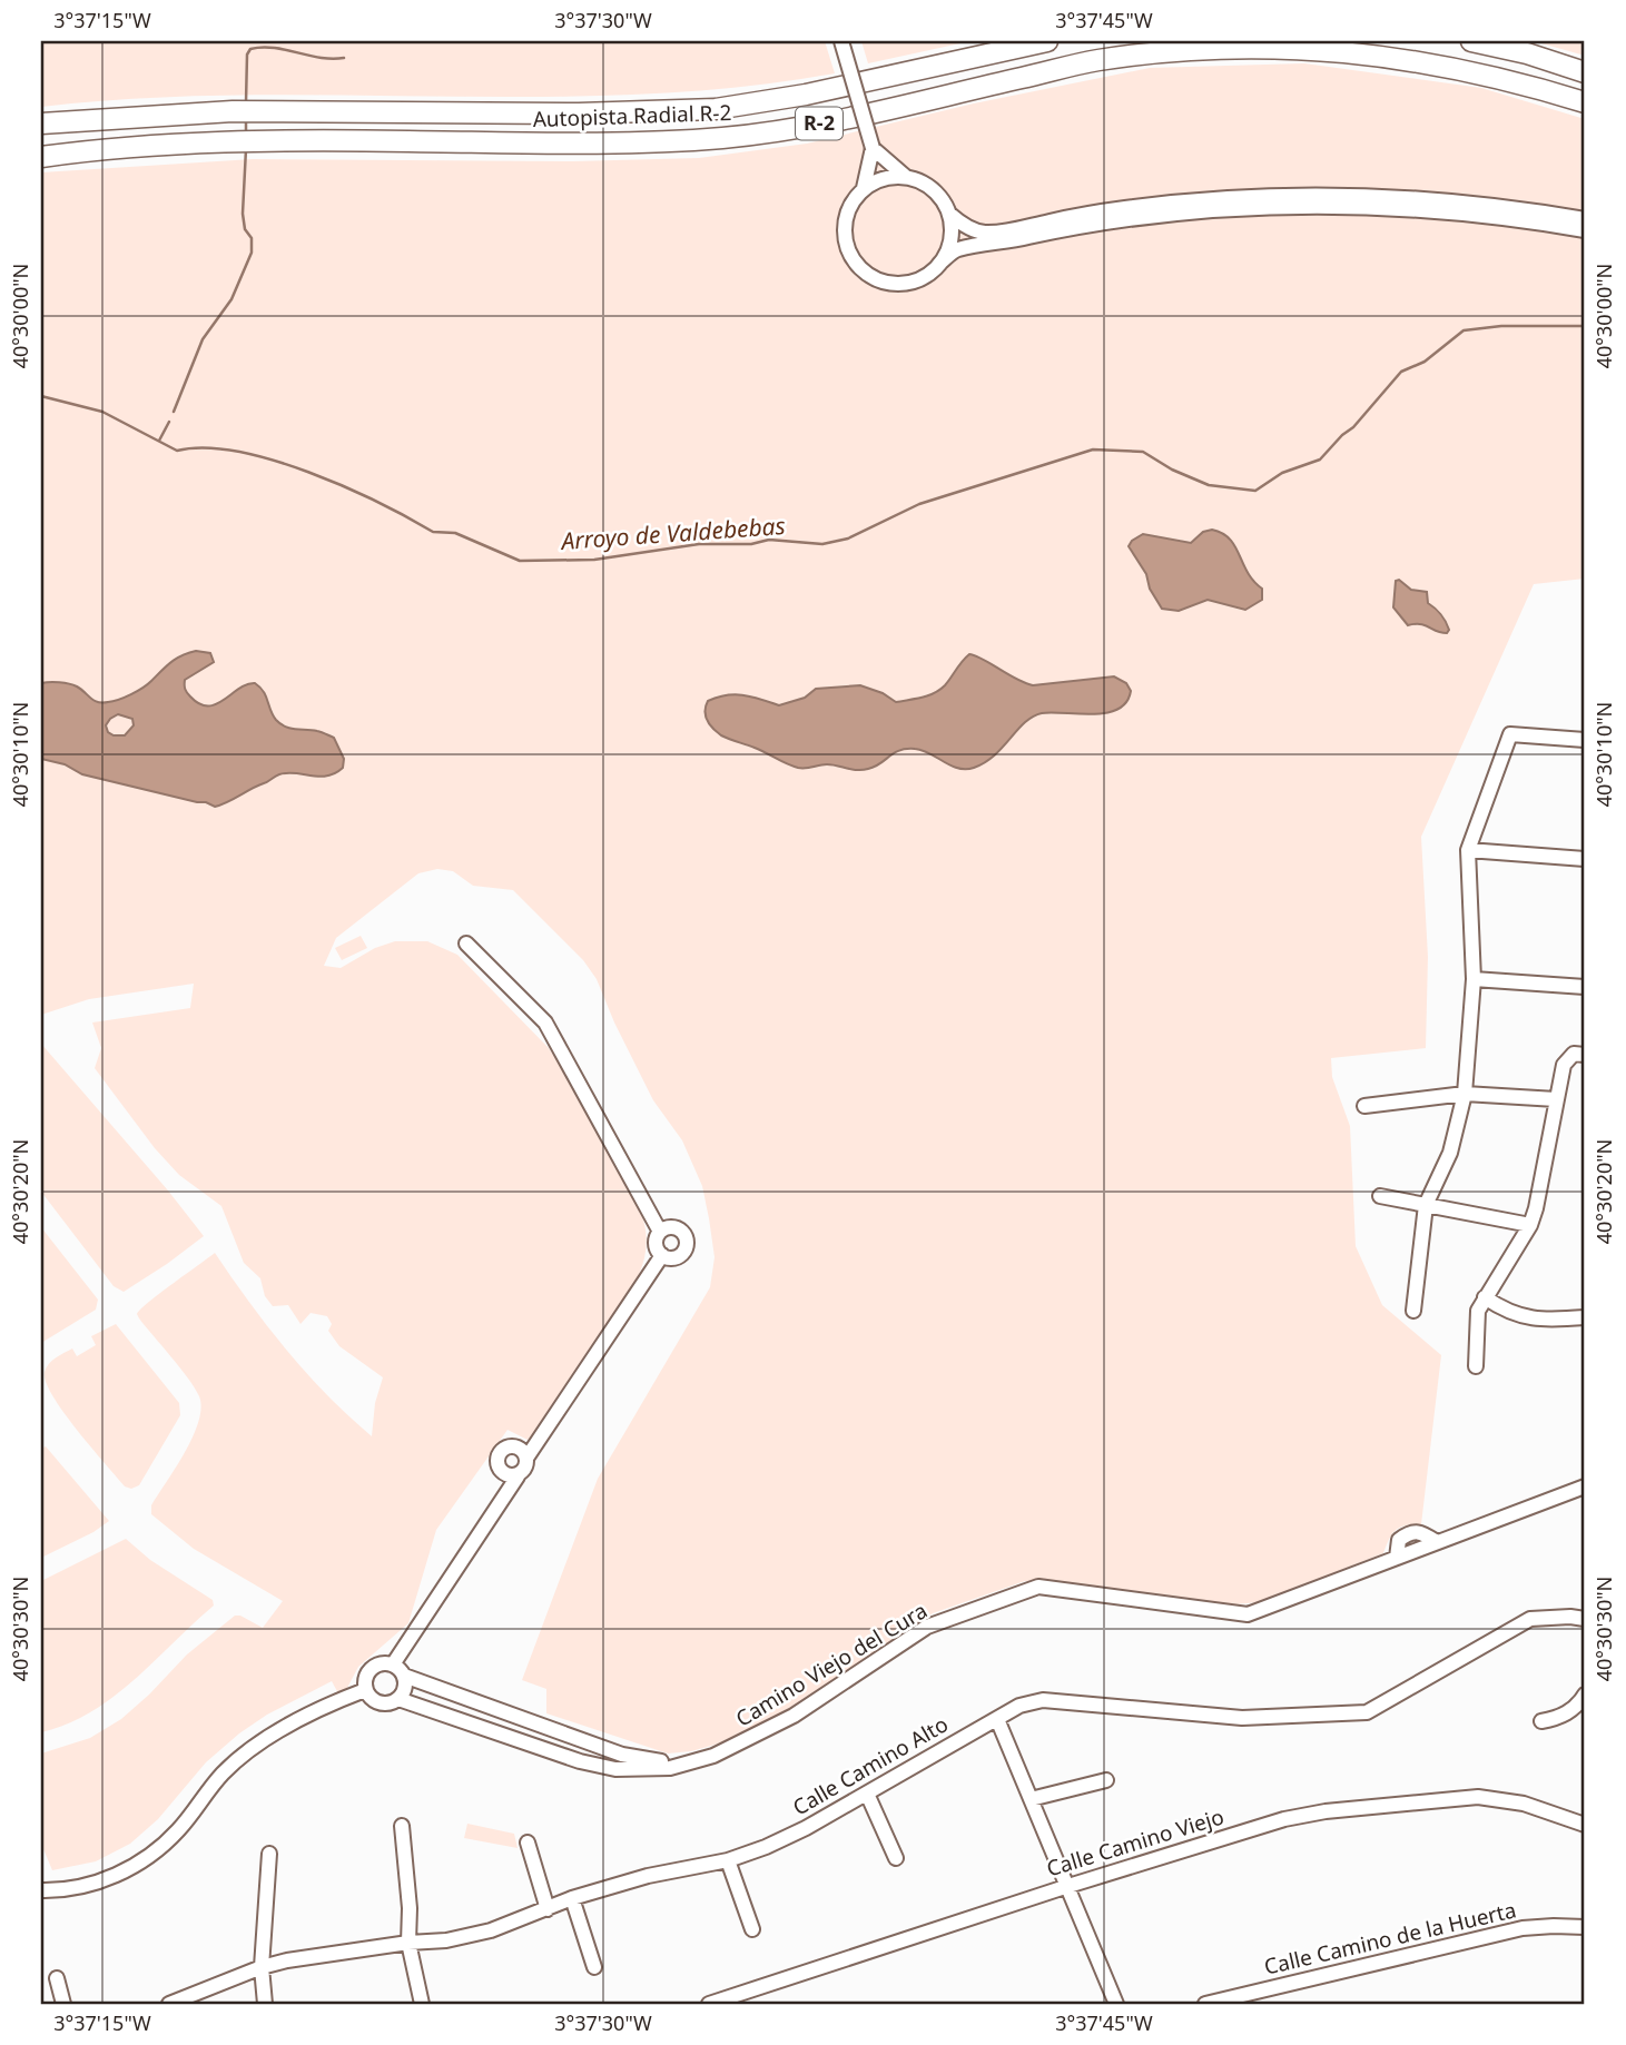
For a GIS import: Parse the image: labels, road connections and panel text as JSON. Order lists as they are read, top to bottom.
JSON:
{
  "streets": {
    "highway": ["Autopista Radial R-2", "R-2"],
    "street": [
      "Camino Viejo del Cura",
      "Calle Camino Alto",
      "Calle Camino Viejo",
      "Calle Camino de la Huerta"
    ]
  },
  "water": ["Arroyo de Valdebebas"],
  "coordinates": [
    "3°37'15\"W",
    "3°37'30\"W",
    "3°37'45\"W",
    "40°30'00\"N",
    "40°30'10\"N",
    "40°30'20\"N",
    "40°30'30\"N"
  ]
}
